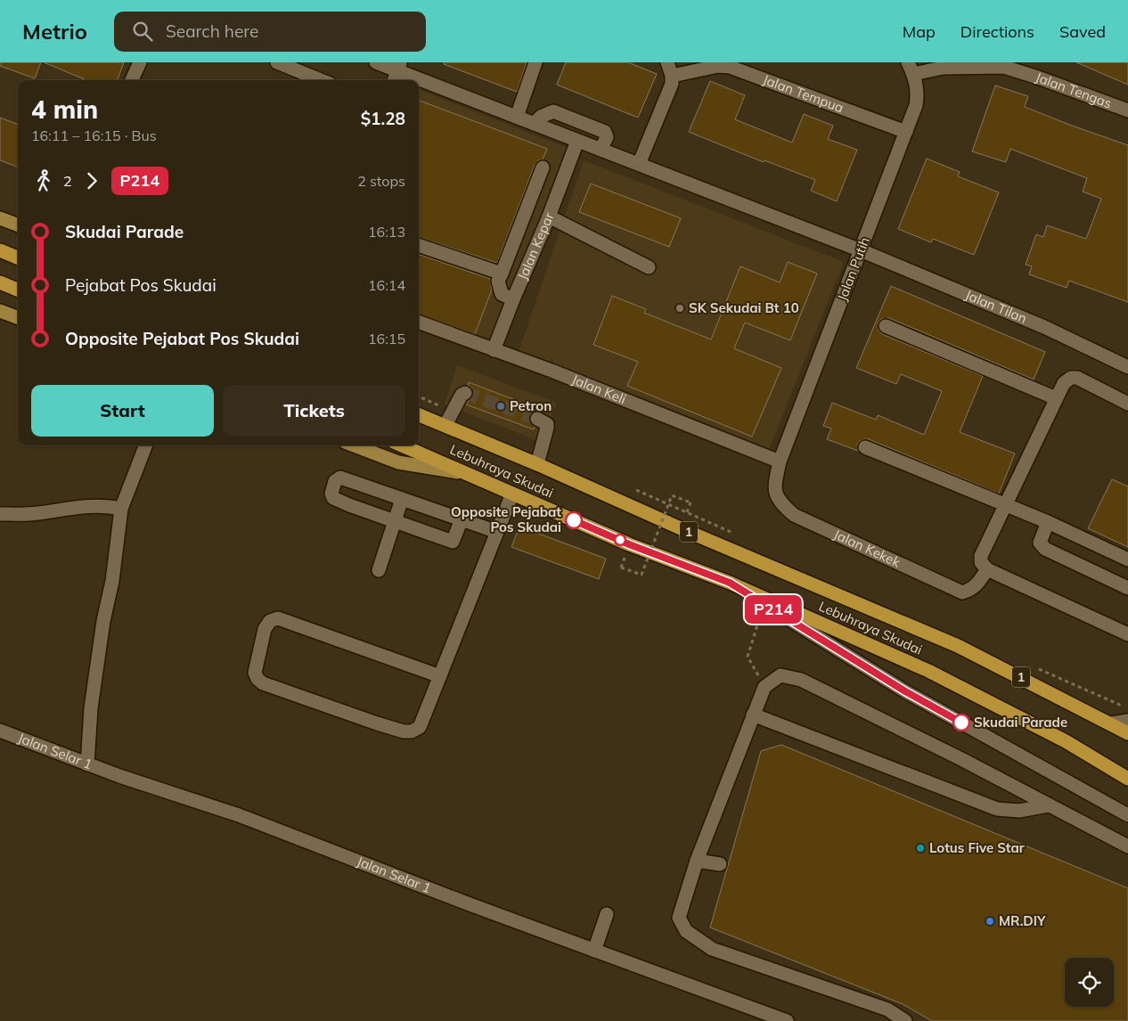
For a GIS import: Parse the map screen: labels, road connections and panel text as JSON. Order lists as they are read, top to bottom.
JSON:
{
  "streets": {
    "highway": ["Lebuhraya Skudai", "1"],
    "street": [
      "Jalan Tengas",
      "Jalan Tempua",
      "Jalan Kepar",
      "Jalan Putih",
      "Jalan Tilan",
      "Jalan Keli",
      "Jalan Kekek",
      "Jalan Selar 1"
    ]
  },
  "crossings": [
    ["Jalan Tengas", "Jalan Putih"],
    ["Jalan Tempua", "Jalan Putih"],
    ["Jalan Kepar", "Jalan Tilan"],
    ["Jalan Kepar", "Jalan Keli"],
    ["Jalan Putih", "Jalan Tilan"],
    ["Jalan Putih", "Jalan Keli"],
    ["Jalan Putih", "Jalan Kekek"],
    ["Jalan Keli", "Jalan Kekek"]
  ],
  "places": [
    "SK Sekudai Bt 10",
    "Petron",
    "Opposite Pejabat Pos Skudai",
    "Skudai Parade",
    "Lotus Five Star",
    "MR.DIY"
  ],
  "lines": ["bus line P214"],
  "page": {
    "header": "Metrio",
    "search": "Search here",
    "nav": ["Map", "Directions", "Saved"],
    "on_map": "P214",
    "heading": ["4 min", "16:11 – 16:15 · Bus", "$1.28"],
    "legs": ["2", "P214", "2 stops"],
    "list": [
      {
        "name": "Skudai Parade",
        "value": "16:13"
      },
      {
        "name": "Pejabat Pos Skudai",
        "value": "16:14"
      },
      {
        "name": "Opposite Pejabat Pos Skudai",
        "value": "16:15"
      }
    ],
    "buttons": ["Start", "Tickets"]
  }
}
